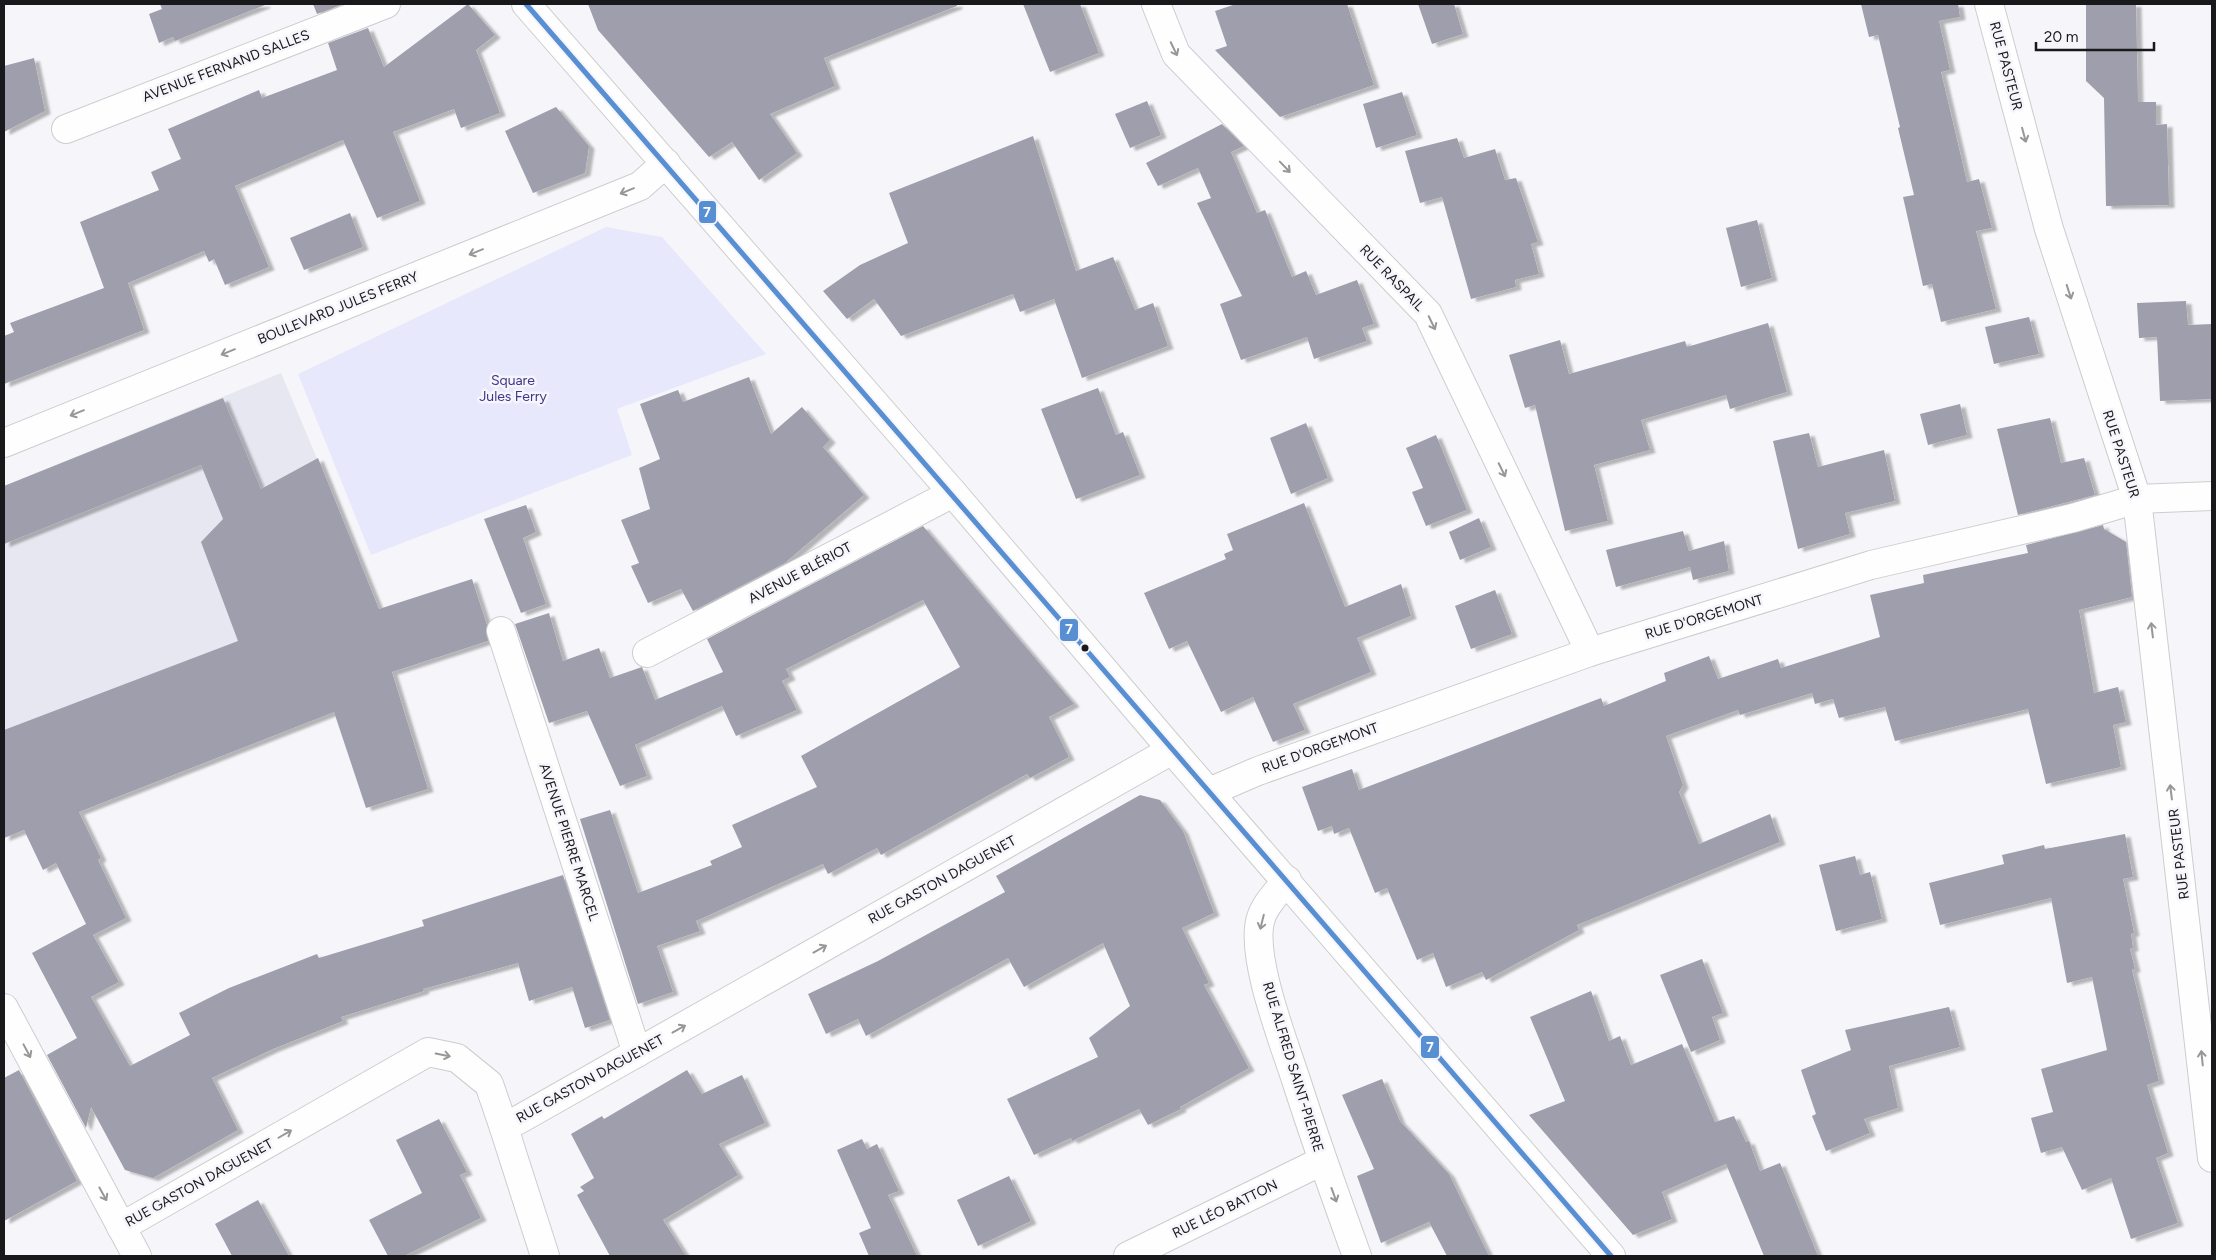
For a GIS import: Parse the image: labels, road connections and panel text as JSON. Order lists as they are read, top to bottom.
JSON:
{
  "streets": {
    "street": [
      "AVENUE FERNAND SALLES",
      "RUE PASTEUR",
      "RUE RASPAIL",
      "BOULEVARD JULES FERRY",
      "AVENUE BLÉRIOT",
      "RUE D'ORGEMONT",
      "AVENUE PIERRE MARCEL",
      "RUE GASTON DAGUENET",
      "RUE ALFRED SAINT-PIERRE",
      "RUE LÉO BATTON"
    ]
  },
  "crossings": [
    ["RUE PASTEUR", "RUE D'ORGEMONT"],
    ["RUE RASPAIL", "RUE D'ORGEMONT"],
    ["AVENUE PIERRE MARCEL", "RUE GASTON DAGUENET"],
    ["RUE ALFRED SAINT-PIERRE", "RUE LÉO BATTON"]
  ],
  "one_way": ["RUE RASPAIL", "BOULEVARD JULES FERRY", "RUE ALFRED SAINT-PIERRE"],
  "parks": ["Square Jules Ferry"],
  "lines": ["transit line 7"],
  "scale_bar": "20 m"
}
